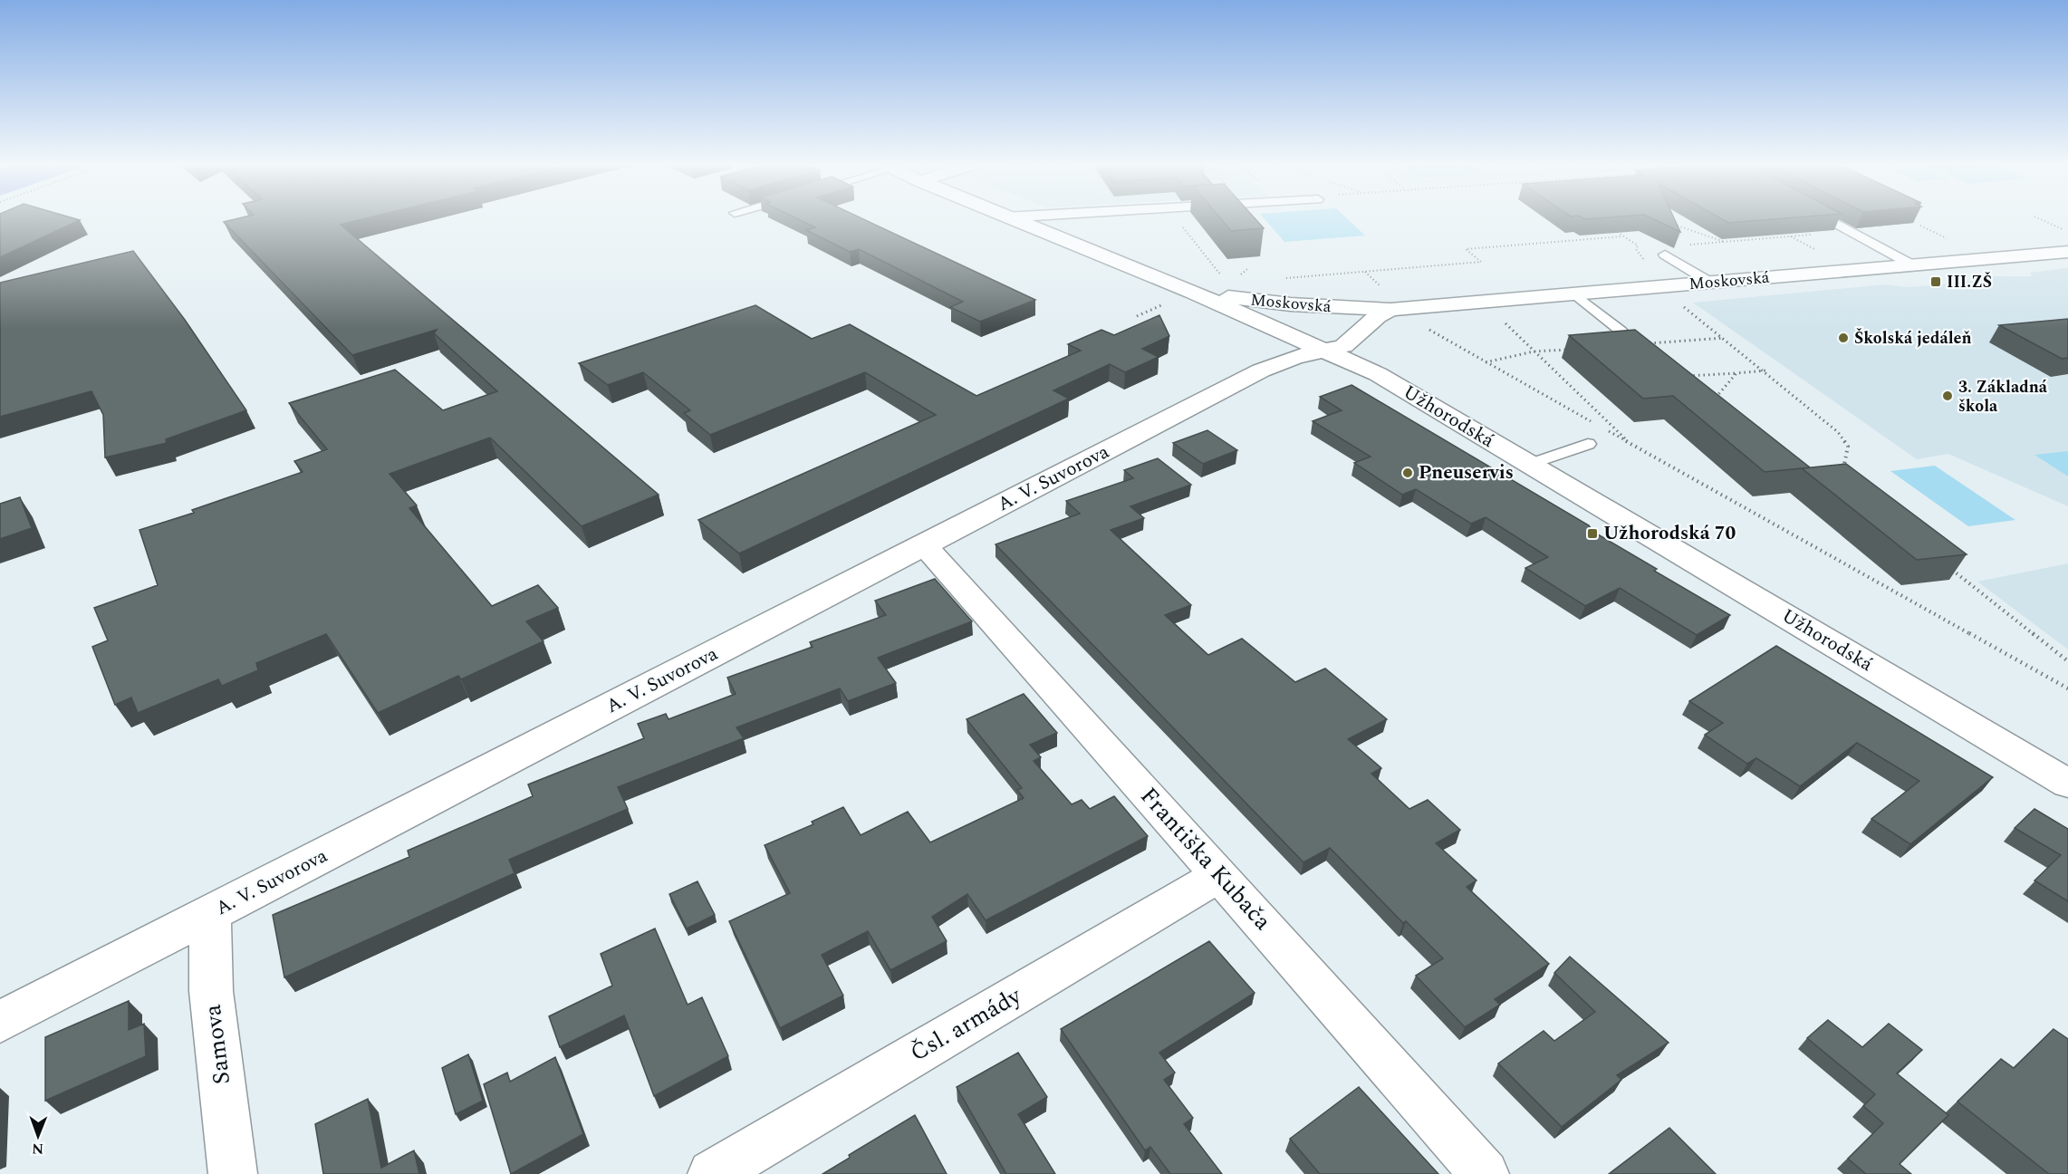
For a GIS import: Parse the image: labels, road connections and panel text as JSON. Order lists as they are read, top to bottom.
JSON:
{
  "streets": {
    "street": [
      "Moskovská",
      "Užhorodská",
      "A. V. Suvorova",
      "Františka Kubača",
      "Čsl. armády",
      "Samova"
    ]
  },
  "crossings": [
    ["Moskovská", "Užhorodská"],
    ["Moskovská", "A. V. Suvorova"],
    ["Užhorodská", "A. V. Suvorova"],
    ["A. V. Suvorova", "Františka Kubača"],
    ["A. V. Suvorova", "Samova"],
    ["Františka Kubača", "Čsl. armády"]
  ],
  "places": {
    "transit": ["III.ZŠ", "Užhorodská 70"],
    "other": ["Školská jedáleň", "3. Základná škola", "Pneuservis"]
  },
  "north": "bottom"
}
